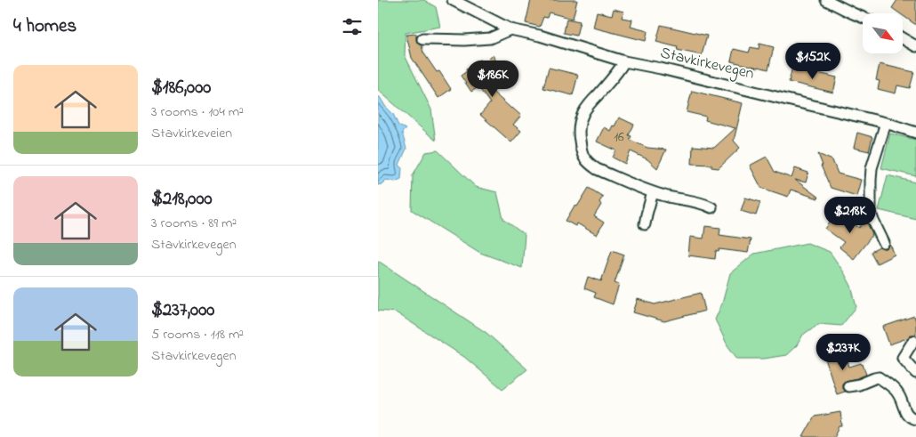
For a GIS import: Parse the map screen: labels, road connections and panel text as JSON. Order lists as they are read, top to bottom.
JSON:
{
  "streets": {
    "street": ["Stavkirkevegen"]
  },
  "house_numbers": ["16"],
  "north": "bottom right",
  "page": {
    "heading": "4 homes",
    "price": [
      "$152K",
      "$186K",
      "$218K",
      "$237K"
    ],
    "list": [
      {
        "name": "$186,000",
        "note": "3 rooms · 104 m² · Stavkirkeveien"
      },
      {
        "name": "$218,000",
        "note": "3 rooms · 89 m² · Stavkirkevegen"
      },
      {
        "name": "$237,000",
        "note": "5 rooms · 118 m² · Stavkirkevegen"
      }
    ]
  }
}
